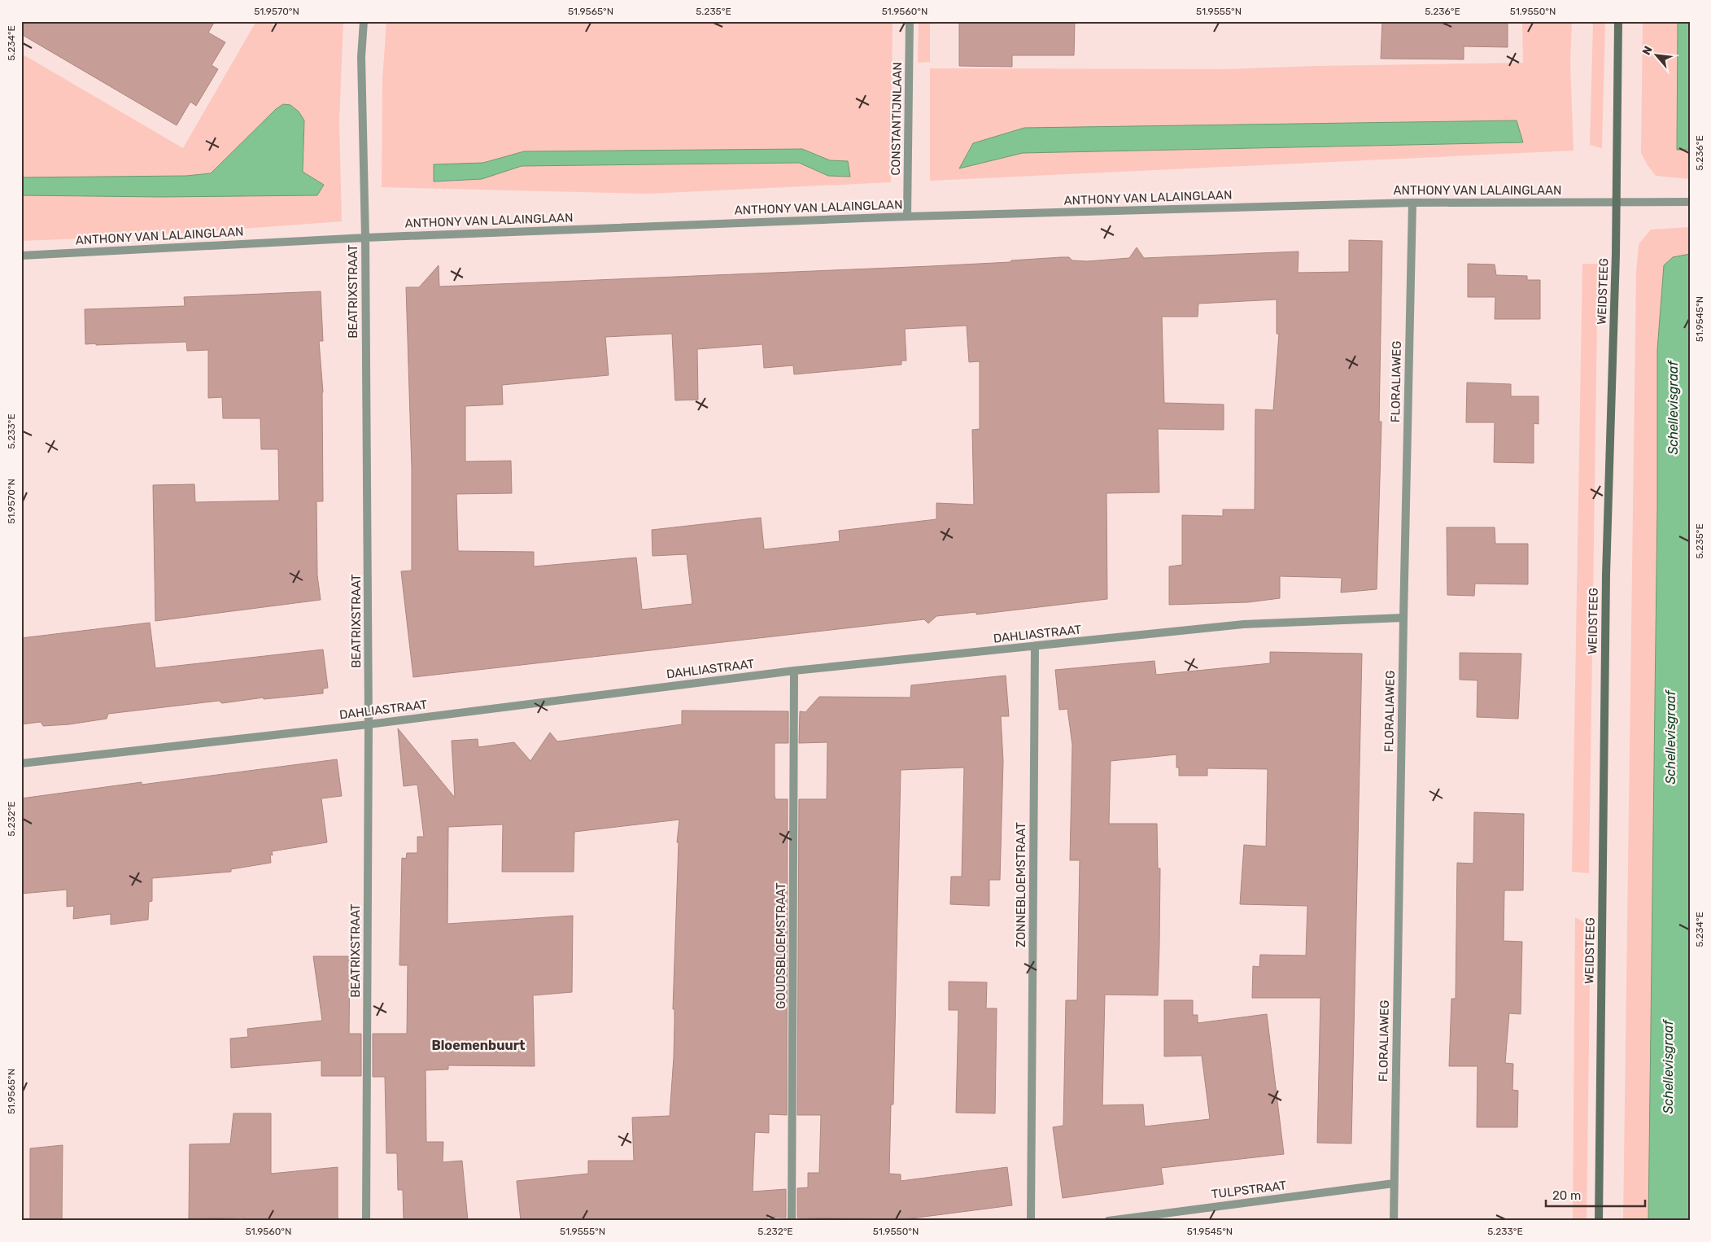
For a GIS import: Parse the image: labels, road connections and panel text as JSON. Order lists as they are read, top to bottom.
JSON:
{
  "streets": {
    "street": [
      "CONSTANTIJNLAAN",
      "ANTHONY VAN LALAINGLAAN",
      "BEATRIXSTRAAT",
      "WEIDSTEEG",
      "FLORALIAWEG",
      "DAHLIASTRAAT",
      "ZONNEBLOEMSTRAAT",
      "GOUDSBLOEMSTRAAT",
      "TULPSTRAAT"
    ]
  },
  "crossings": [
    ["CONSTANTIJNLAAN", "ANTHONY VAN LALAINGLAAN"],
    ["ANTHONY VAN LALAINGLAAN", "BEATRIXSTRAAT"],
    ["ANTHONY VAN LALAINGLAAN", "WEIDSTEEG"],
    ["ANTHONY VAN LALAINGLAAN", "FLORALIAWEG"],
    ["BEATRIXSTRAAT", "DAHLIASTRAAT"],
    ["FLORALIAWEG", "DAHLIASTRAAT"],
    ["FLORALIAWEG", "TULPSTRAAT"],
    ["DAHLIASTRAAT", "ZONNEBLOEMSTRAAT"],
    ["DAHLIASTRAAT", "GOUDSBLOEMSTRAAT"]
  ],
  "districts": ["Bloemenbuurt"],
  "water": ["Schellevisgraaf"],
  "scale_bar": "20 m",
  "north": "top left",
  "coordinates": [
    "51.9570°N",
    "51.9565°N",
    "5.235°E",
    "51.9560°N",
    "51.9555°N",
    "5.236°E",
    "51.9550°N",
    "5.234°E",
    "51.9545°N",
    "5.233°E",
    "5.232°E"
  ]
}
